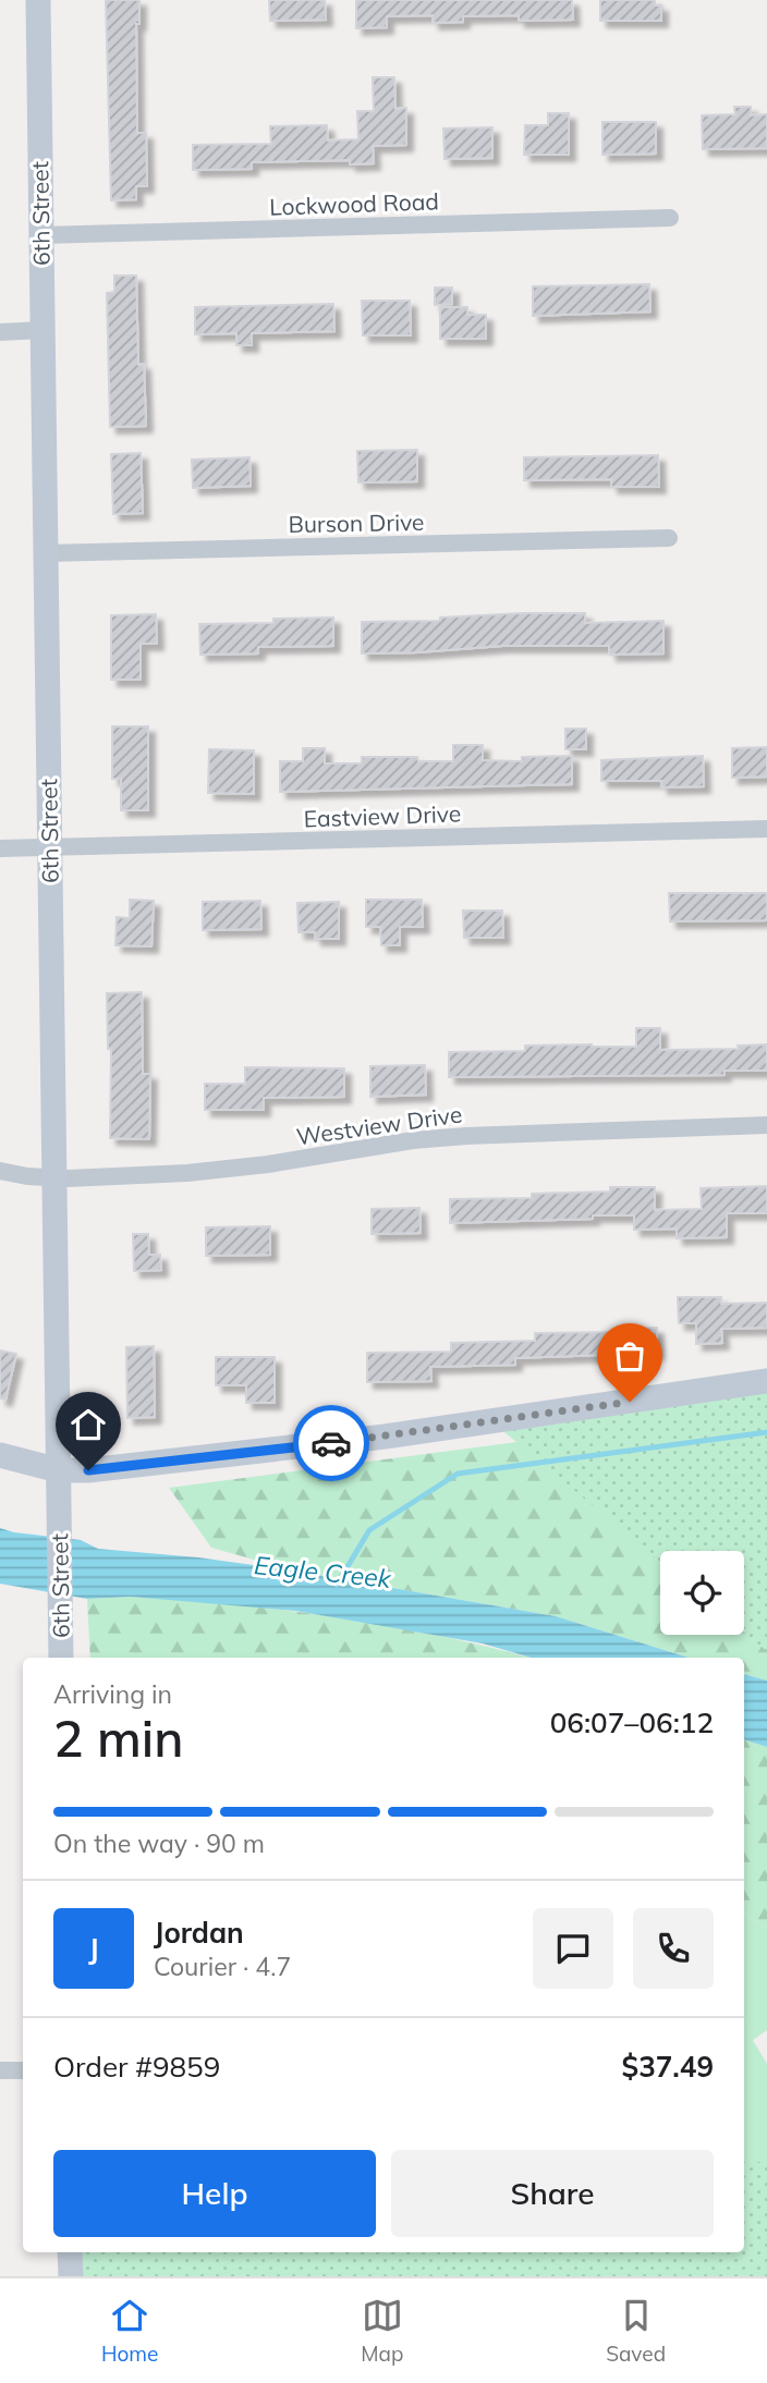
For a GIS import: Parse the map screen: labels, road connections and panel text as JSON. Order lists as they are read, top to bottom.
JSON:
{
  "streets": {
    "street": [
      "Lockwood Road",
      "6th Street",
      "Burson Drive",
      "Eastview Drive",
      "Westview Drive"
    ]
  },
  "crossings": [
    ["Lockwood Road", "6th Street"],
    ["6th Street", "Burson Drive"],
    ["6th Street", "Eastview Drive"],
    ["6th Street", "Westview Drive"]
  ],
  "water": ["Eagle Creek"],
  "page": {
    "heading": ["2 min", "Arriving in", "06:07–06:12"],
    "panel": [
      "Jordan",
      "Courier · 4.7",
      "Order #9859",
      "$37.49"
    ],
    "bar": "On the way · 90 m",
    "round": "J",
    "buttons": ["Help", "Share"],
    "tabs": ["Home", "Map", "Saved"]
  }
}
